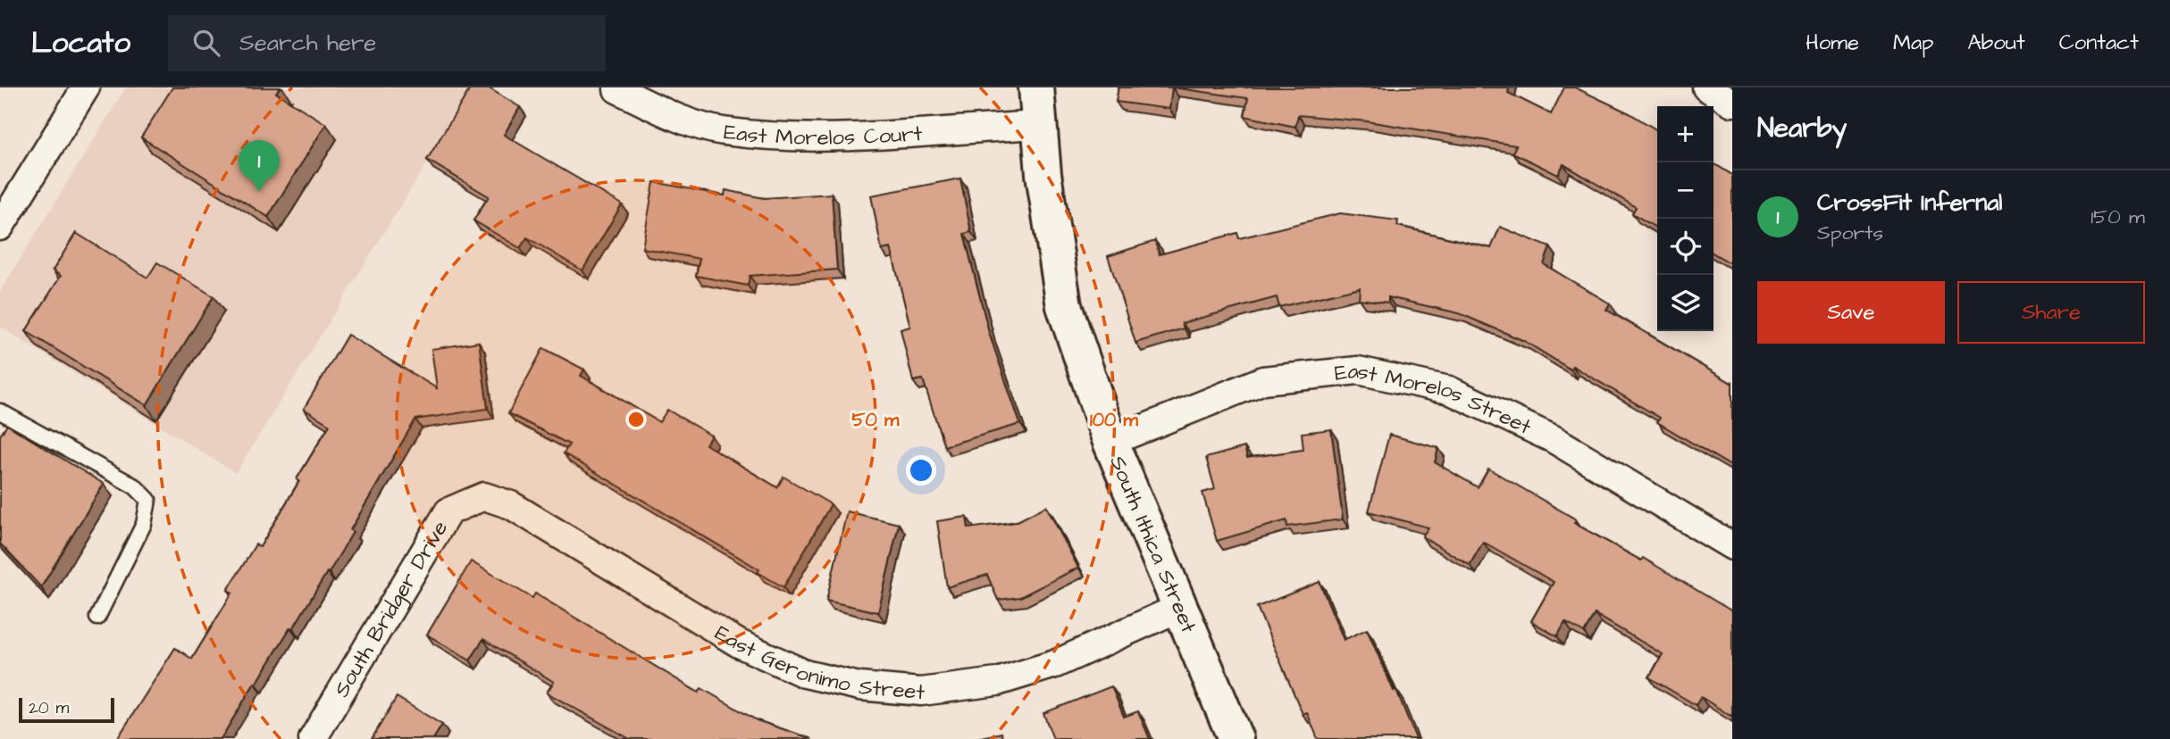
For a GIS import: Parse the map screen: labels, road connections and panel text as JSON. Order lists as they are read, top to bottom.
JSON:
{
  "streets": {
    "street": [
      "East Morelos Court",
      "East Morelos Street",
      "South Ithica Street",
      "South Bridger Drive",
      "East Geronimo Street"
    ]
  },
  "crossings": [
    ["East Morelos Court", "South Ithica Street"],
    ["East Morelos Street", "South Ithica Street"],
    ["South Ithica Street", "East Geronimo Street"],
    ["South Bridger Drive", "East Geronimo Street"]
  ],
  "scale_bar": "20 m",
  "page": {
    "header": "Locato",
    "search": "Search here",
    "nav": [
      "Home",
      "Map",
      "About",
      "Contact"
    ],
    "heading": "Nearby",
    "map_buttons": ["+", "−"],
    "pins": "1",
    "list": [
      {
        "mark": "1",
        "name": "CrossFit Infernal",
        "note": "Sports",
        "value": "150 m"
      }
    ],
    "buttons": ["Save", "Share"],
    "scale": "20 m"
  },
  "rings": ["50 m", "100 m"]
}
